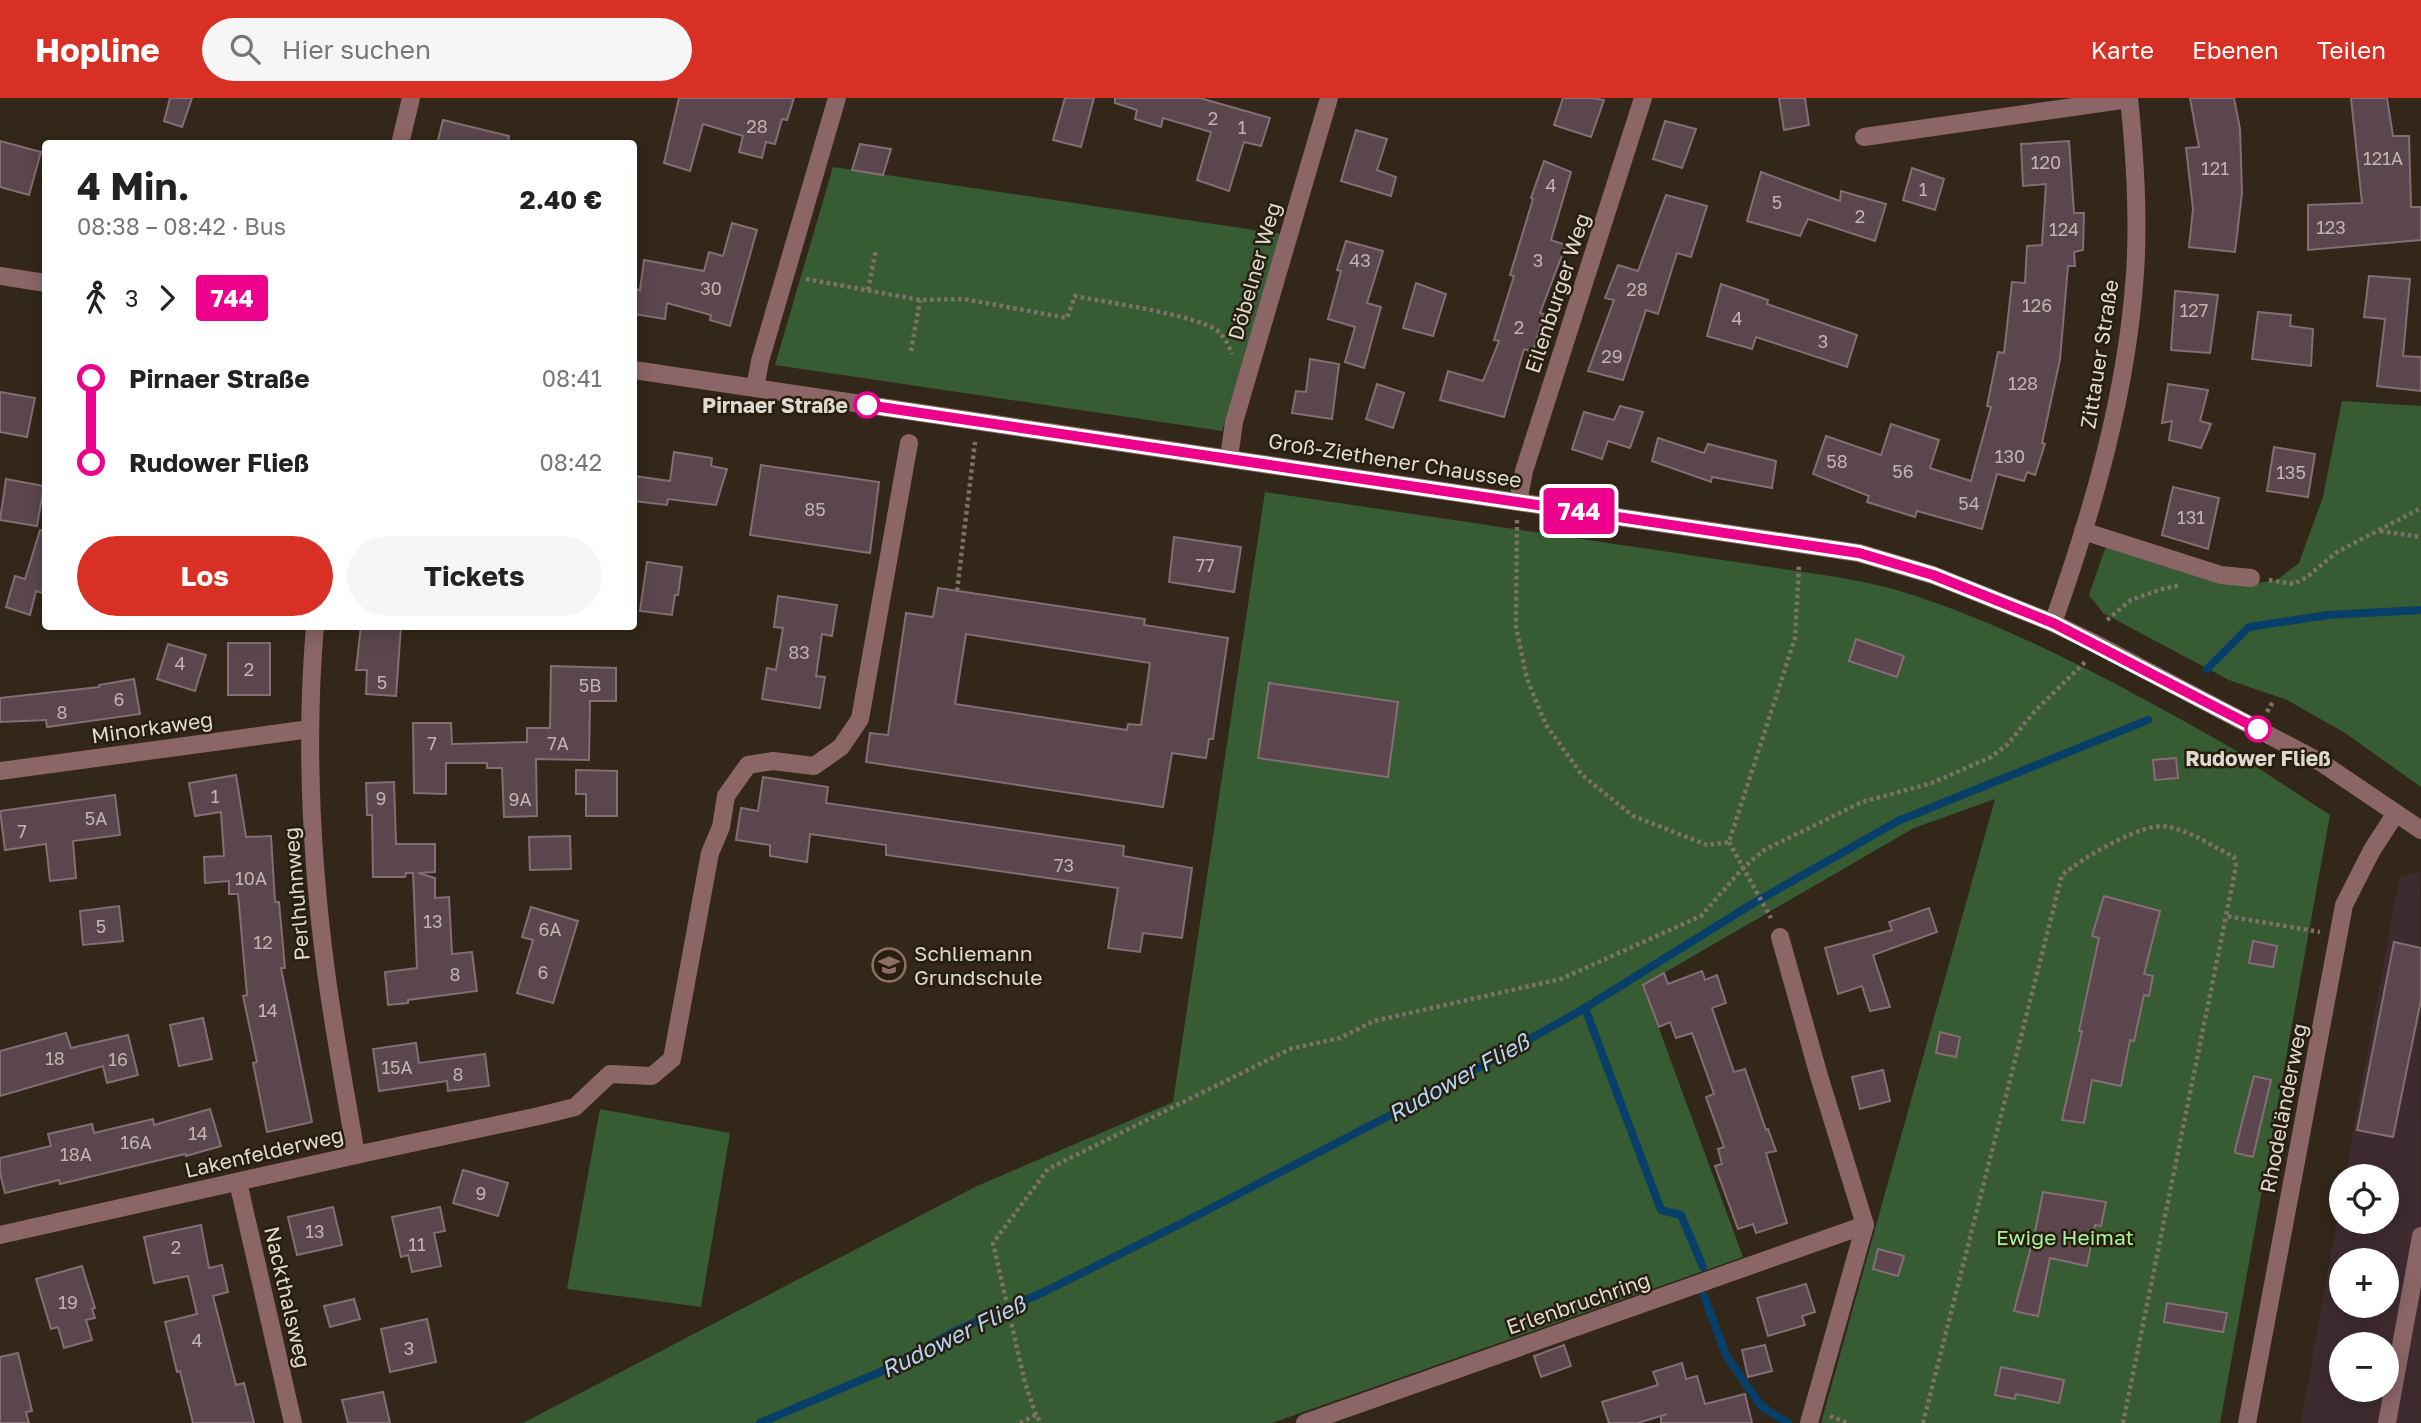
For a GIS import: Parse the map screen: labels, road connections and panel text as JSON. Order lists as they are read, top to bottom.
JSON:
{
  "streets": {
    "street": [
      "Döbelner Weg",
      "Eilenburger Weg",
      "Zittauer Straße",
      "Groß-Ziethener Chaussee",
      "Minorkaweg",
      "Perlhuhnweg",
      "Rhodeländerweg",
      "Lakenfelderweg",
      "Nackthalsweg",
      "Erlenbruchring"
    ]
  },
  "crossings": [
    ["Döbelner Weg", "Groß-Ziethener Chaussee"],
    ["Eilenburger Weg", "Groß-Ziethener Chaussee"],
    ["Zittauer Straße", "Groß-Ziethener Chaussee"],
    ["Groß-Ziethener Chaussee", "Rhodeländerweg"],
    ["Minorkaweg", "Perlhuhnweg"],
    ["Perlhuhnweg", "Lakenfelderweg"],
    ["Lakenfelderweg", "Nackthalsweg"]
  ],
  "water": ["Rudower Fließ"],
  "parks": ["Ewige Heimat"],
  "places": {
    "other": ["Pirnaer Straße", "Rudower Fließ"],
    "school or university": ["Schliemann Grundschule"]
  },
  "lines": ["bus line 744"],
  "house_numbers": [
    "2",
    "28",
    "1",
    "121A",
    "120",
    "121",
    "4",
    "1",
    "5",
    "2",
    "123",
    "124",
    "43",
    "3",
    "30",
    "28",
    "126",
    "127",
    "4",
    "2",
    "3",
    "29",
    "128",
    "130",
    "58",
    "56",
    "135",
    "54",
    "85",
    "131",
    "77",
    "83",
    "4",
    "2",
    "5",
    "5B",
    "6",
    "8",
    "7",
    "7A",
    "1",
    "9",
    "9A",
    "5A",
    "7",
    "73",
    "10A",
    "13",
    "5",
    "6A",
    "12",
    "6",
    "8",
    "14",
    "18",
    "16",
    "15A",
    "8",
    "14",
    "16A",
    "18A",
    "9",
    "13",
    "11",
    "2",
    "19",
    "4",
    "3"
  ],
  "page": {
    "header": "Hopline",
    "search": "Hier suchen",
    "nav": ["Karte", "Ebenen", "Teilen"],
    "on_map": "744",
    "heading": ["4 Min.", "08:38 – 08:42 · Bus", "2.40 €"],
    "legs": ["3", "744"],
    "list": [
      {
        "name": "Pirnaer Straße",
        "value": "08:41"
      },
      {
        "name": "Rudower Fließ",
        "value": "08:42"
      }
    ],
    "buttons": ["Los", "Tickets"],
    "map_buttons": ["+", "−"]
  }
}
